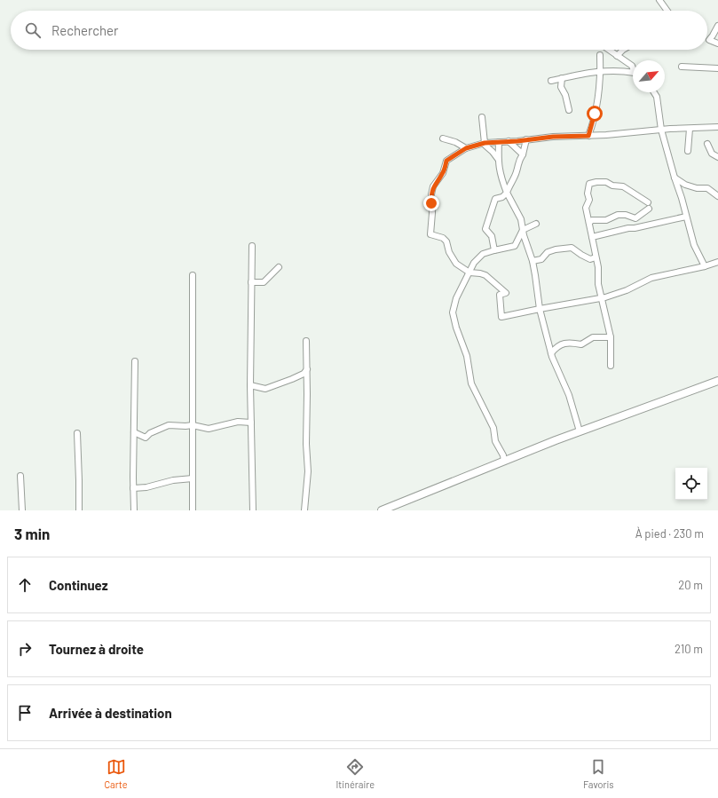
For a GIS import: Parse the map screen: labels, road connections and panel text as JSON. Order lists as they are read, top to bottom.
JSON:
{
  "north": "top right",
  "page": {
    "search": "Rechercher",
    "heading": ["3 min", "À pied · 230 m"],
    "list": [
      ["Continuez", "20 m"],
      ["Tournez à droite", "210 m"],
      "Arrivée à destination"
    ],
    "nav": ["Carte", "Itinéraire", "Favoris"]
  }
}
